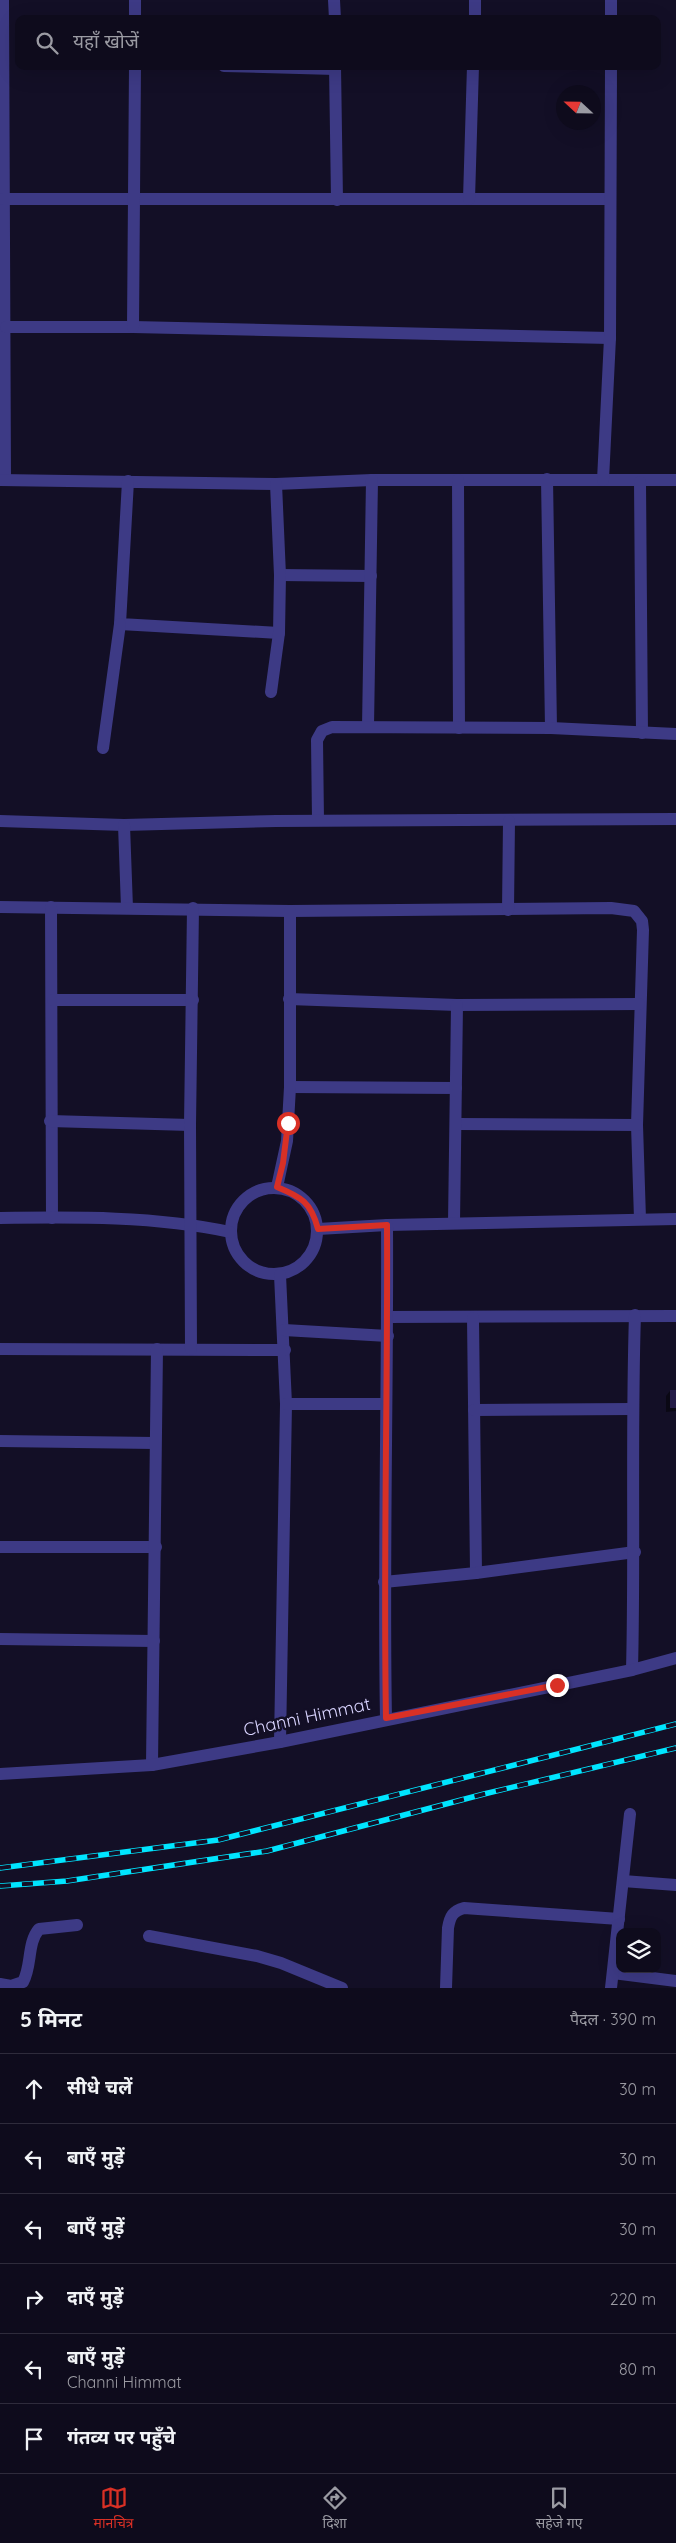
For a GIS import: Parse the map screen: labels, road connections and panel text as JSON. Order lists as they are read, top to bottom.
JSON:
{
  "streets": {
    "street": ["Channi Himmat"]
  },
  "north": "left",
  "page": {
    "search": "यहाँ खोजें",
    "heading": ["5 मिनट", "पैदल · 390 m"],
    "list": [
      ["सीधे चलें", "30 m"],
      ["बाएँ मुड़ें", "30 m"],
      ["बाएँ मुड़ें", "30 m"],
      ["दाएँ मुड़ें", "220 m"],
      ["बाएँ मुड़ें", "Channi Himmat", "80 m"],
      "गंतव्य पर पहुँचे"
    ],
    "nav": ["मानचित्र", "दिशा", "सहेजे गए"]
  }
}
